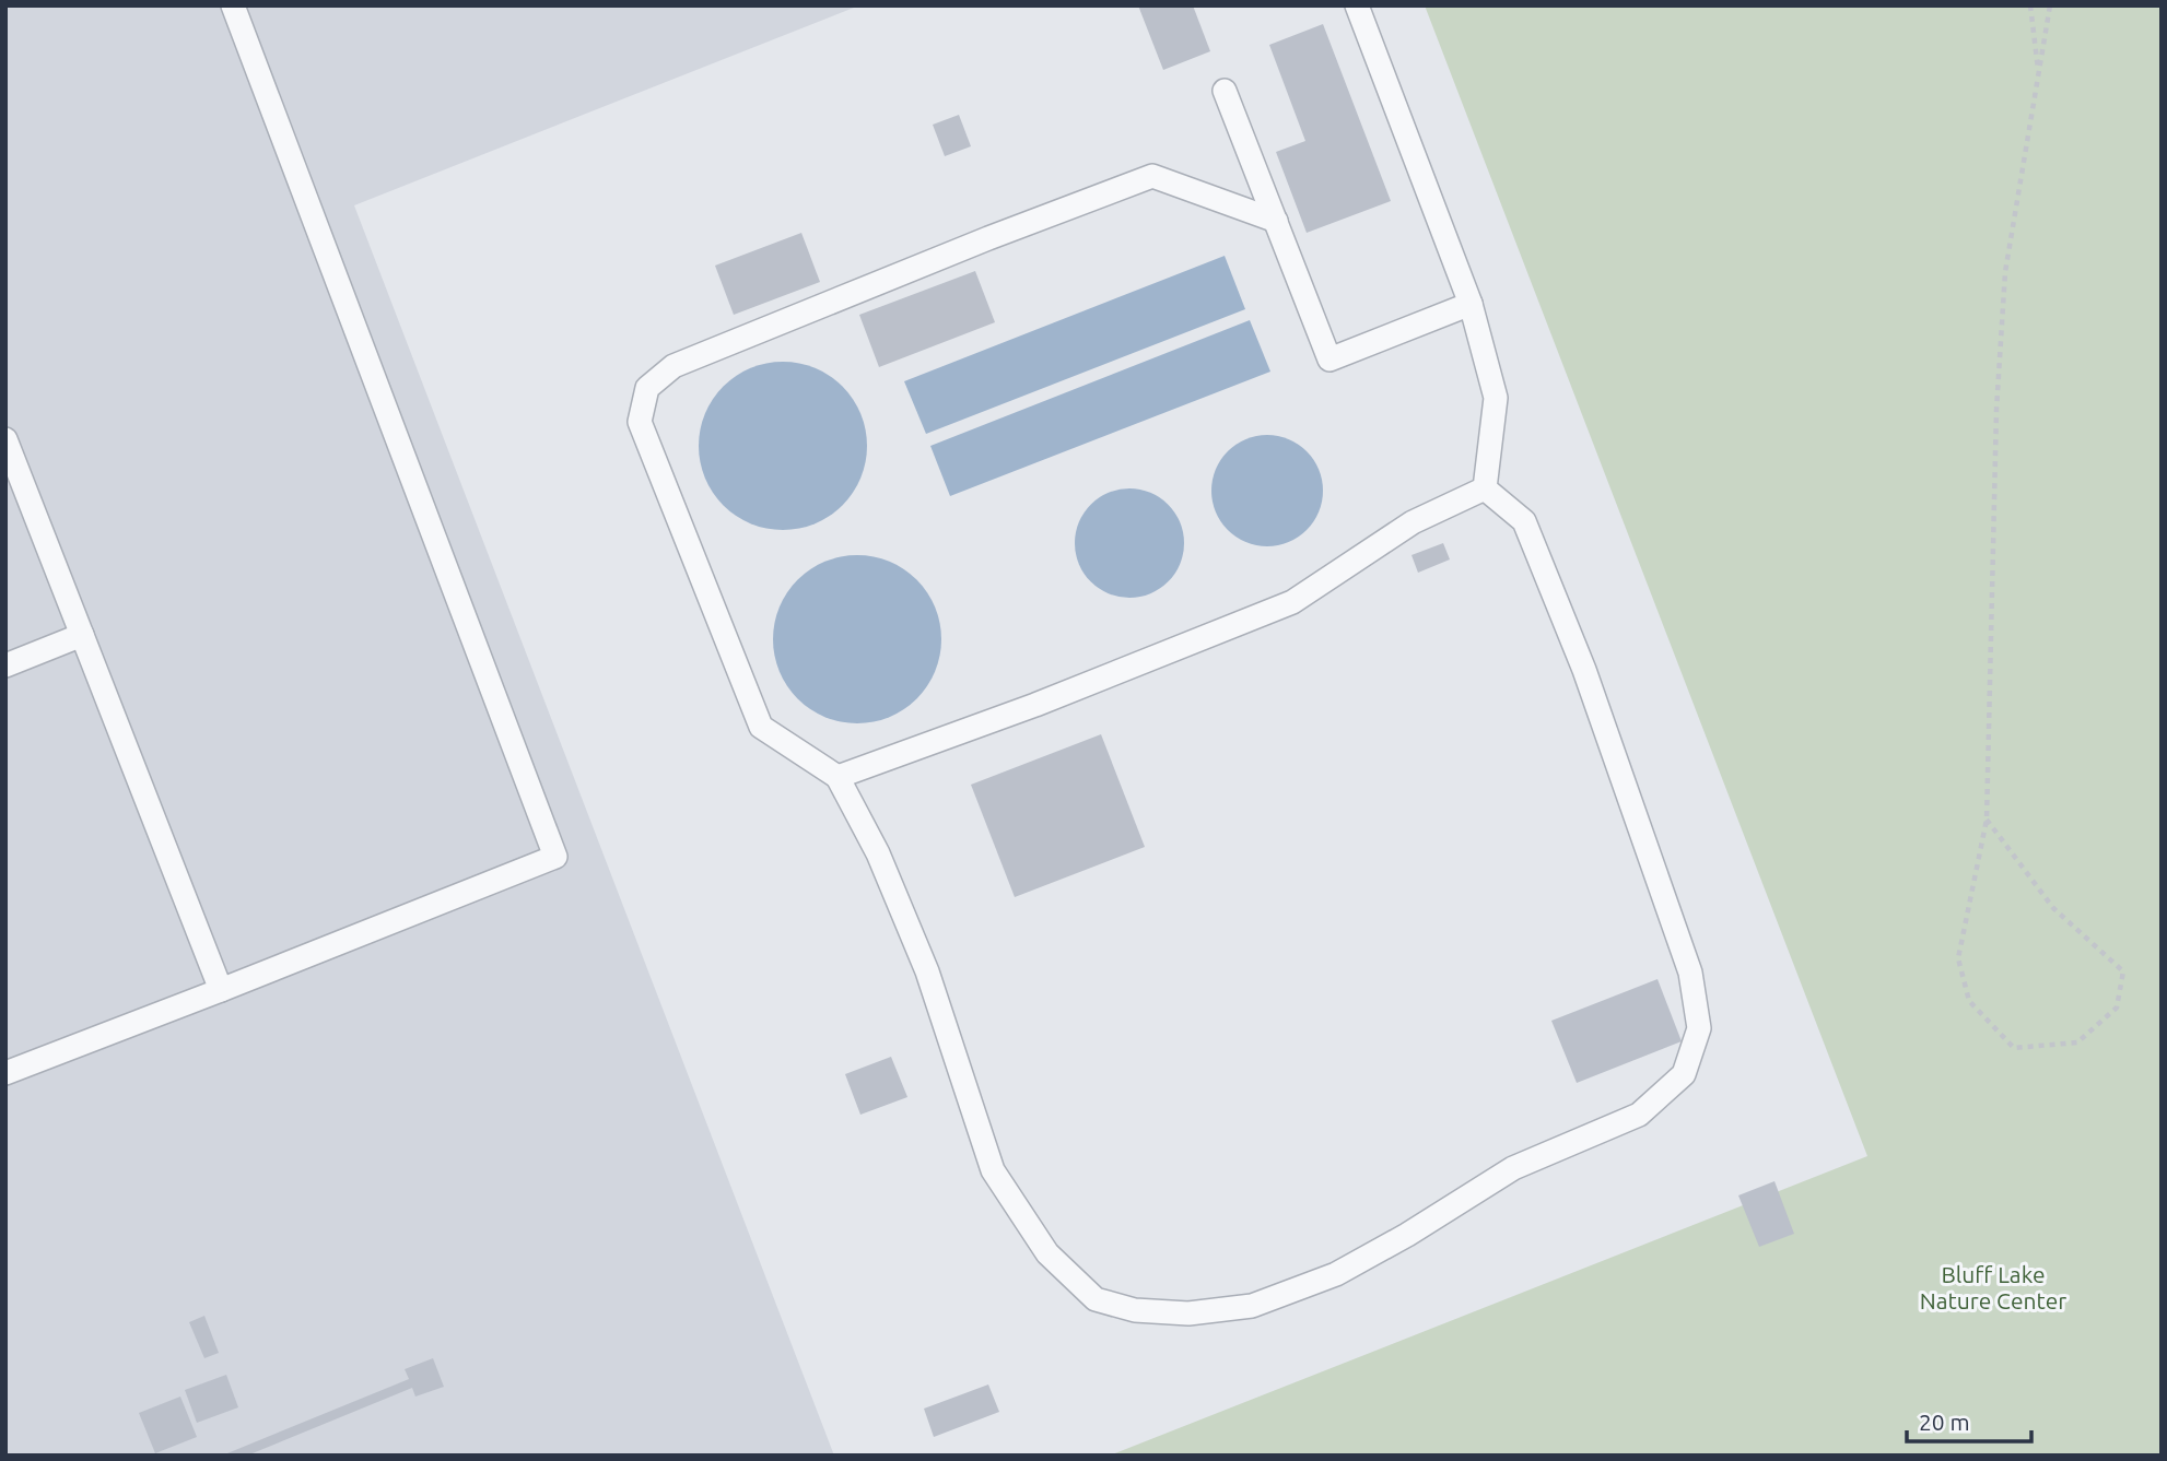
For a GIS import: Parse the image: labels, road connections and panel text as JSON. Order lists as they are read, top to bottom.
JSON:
{
  "parks": ["Bluff Lake Nature Center"],
  "scale_bar": "20 m"
}
